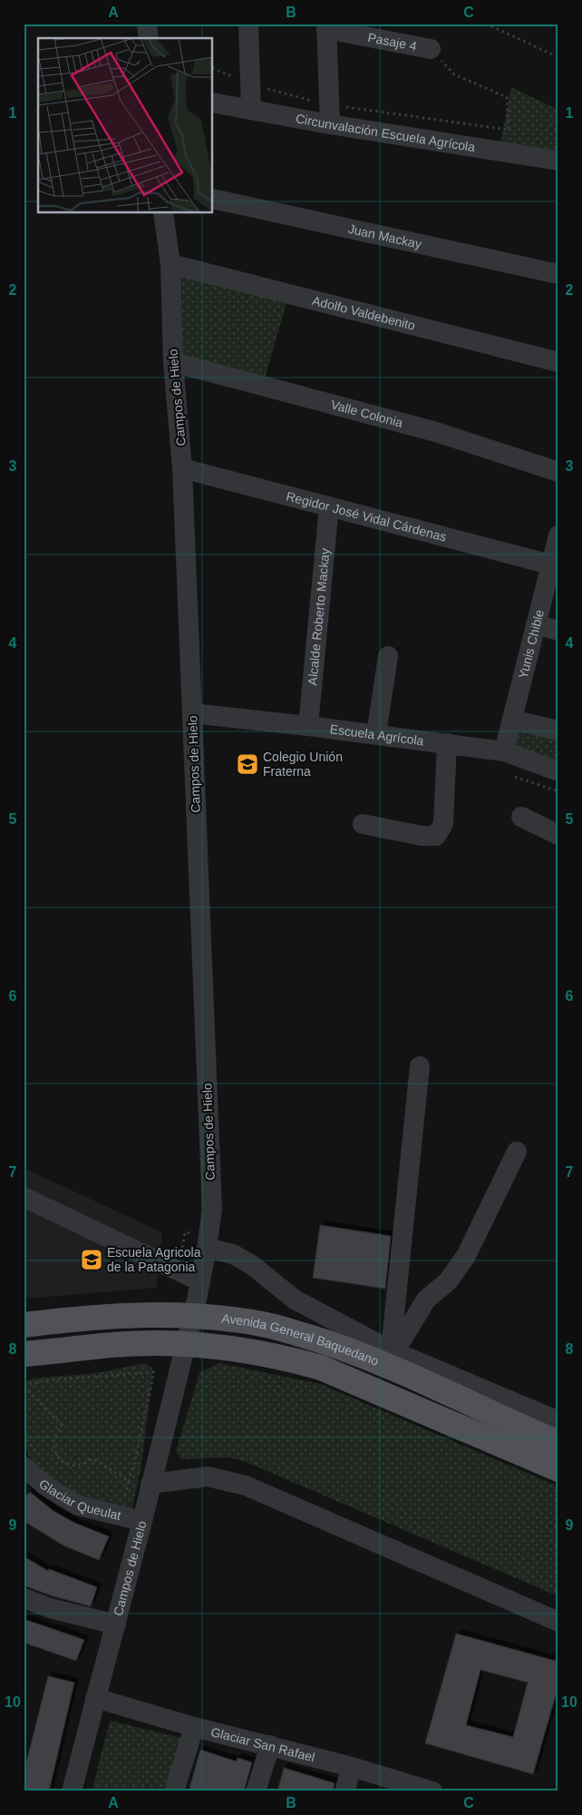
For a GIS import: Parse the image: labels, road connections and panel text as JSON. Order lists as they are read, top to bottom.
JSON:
{
  "streets": {
    "main road": ["Avenida General Baquedano"],
    "street": [
      "Pasaje 4",
      "Circunvalación Escuela Agrícola",
      "Juan Mackay",
      "Adolfo Valdebenito",
      "Campos de Hielo",
      "Valle Colonia",
      "Regidor José Vidal Cárdenas",
      "Alcalde Roberto Mackay",
      "Yunis Chible",
      "Escuela Agrícola",
      "Glaciar Queulat",
      "Glaciar San Rafael"
    ]
  },
  "crossings": [
    ["Adolfo Valdebenito", "Campos de Hielo"],
    ["Campos de Hielo", "Valle Colonia"],
    ["Campos de Hielo", "Regidor José Vidal Cárdenas"],
    ["Campos de Hielo", "Escuela Agrícola"],
    ["Campos de Hielo", "Avenida General Baquedano"],
    ["Campos de Hielo", "Glaciar Queulat"],
    ["Campos de Hielo", "Glaciar San Rafael"],
    ["Regidor José Vidal Cárdenas", "Alcalde Roberto Mackay"],
    ["Regidor José Vidal Cárdenas", "Yunis Chible"],
    ["Alcalde Roberto Mackay", "Escuela Agrícola"],
    ["Yunis Chible", "Escuela Agrícola"]
  ],
  "places": {
    "school or university": ["Colegio Unión Fraterna", "Escuela Agricola de la Patagonia"]
  },
  "grid": {
    "columns": ["A", "B", "C"],
    "rows": [
      "1",
      "2",
      "3",
      "4",
      "5",
      "6",
      "7",
      "8",
      "9",
      "10"
    ]
  }
}
